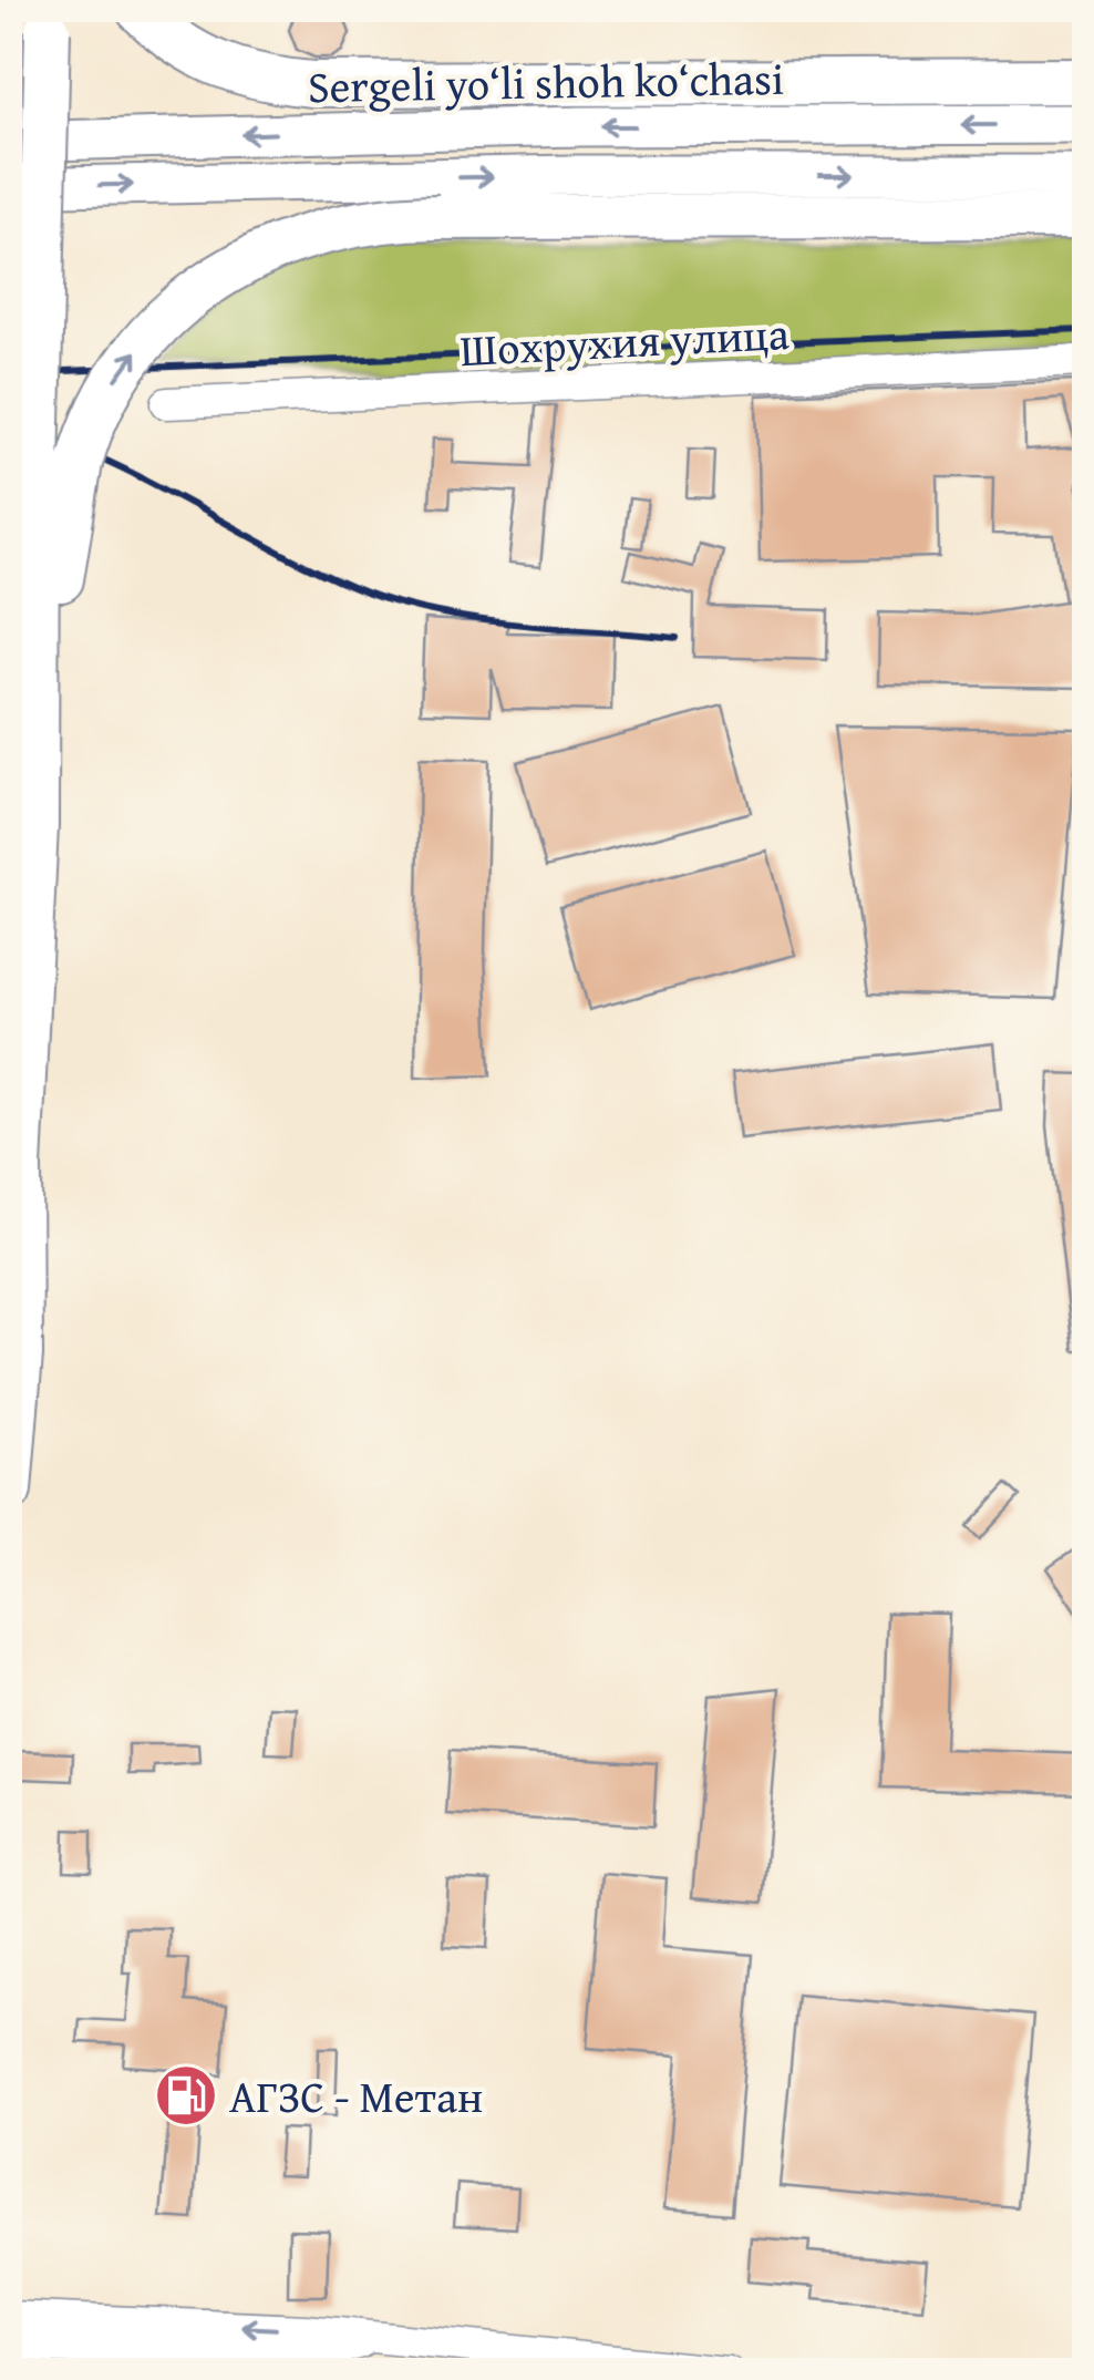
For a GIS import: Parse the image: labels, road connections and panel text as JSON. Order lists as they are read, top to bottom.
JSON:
{
  "streets": {
    "main road": ["Sergeli yo‘li shoh ko‘chasi"],
    "street": ["Шохрухия улица"]
  },
  "places": {
    "fuel station": ["АГЗС - Метан"]
  }
}
